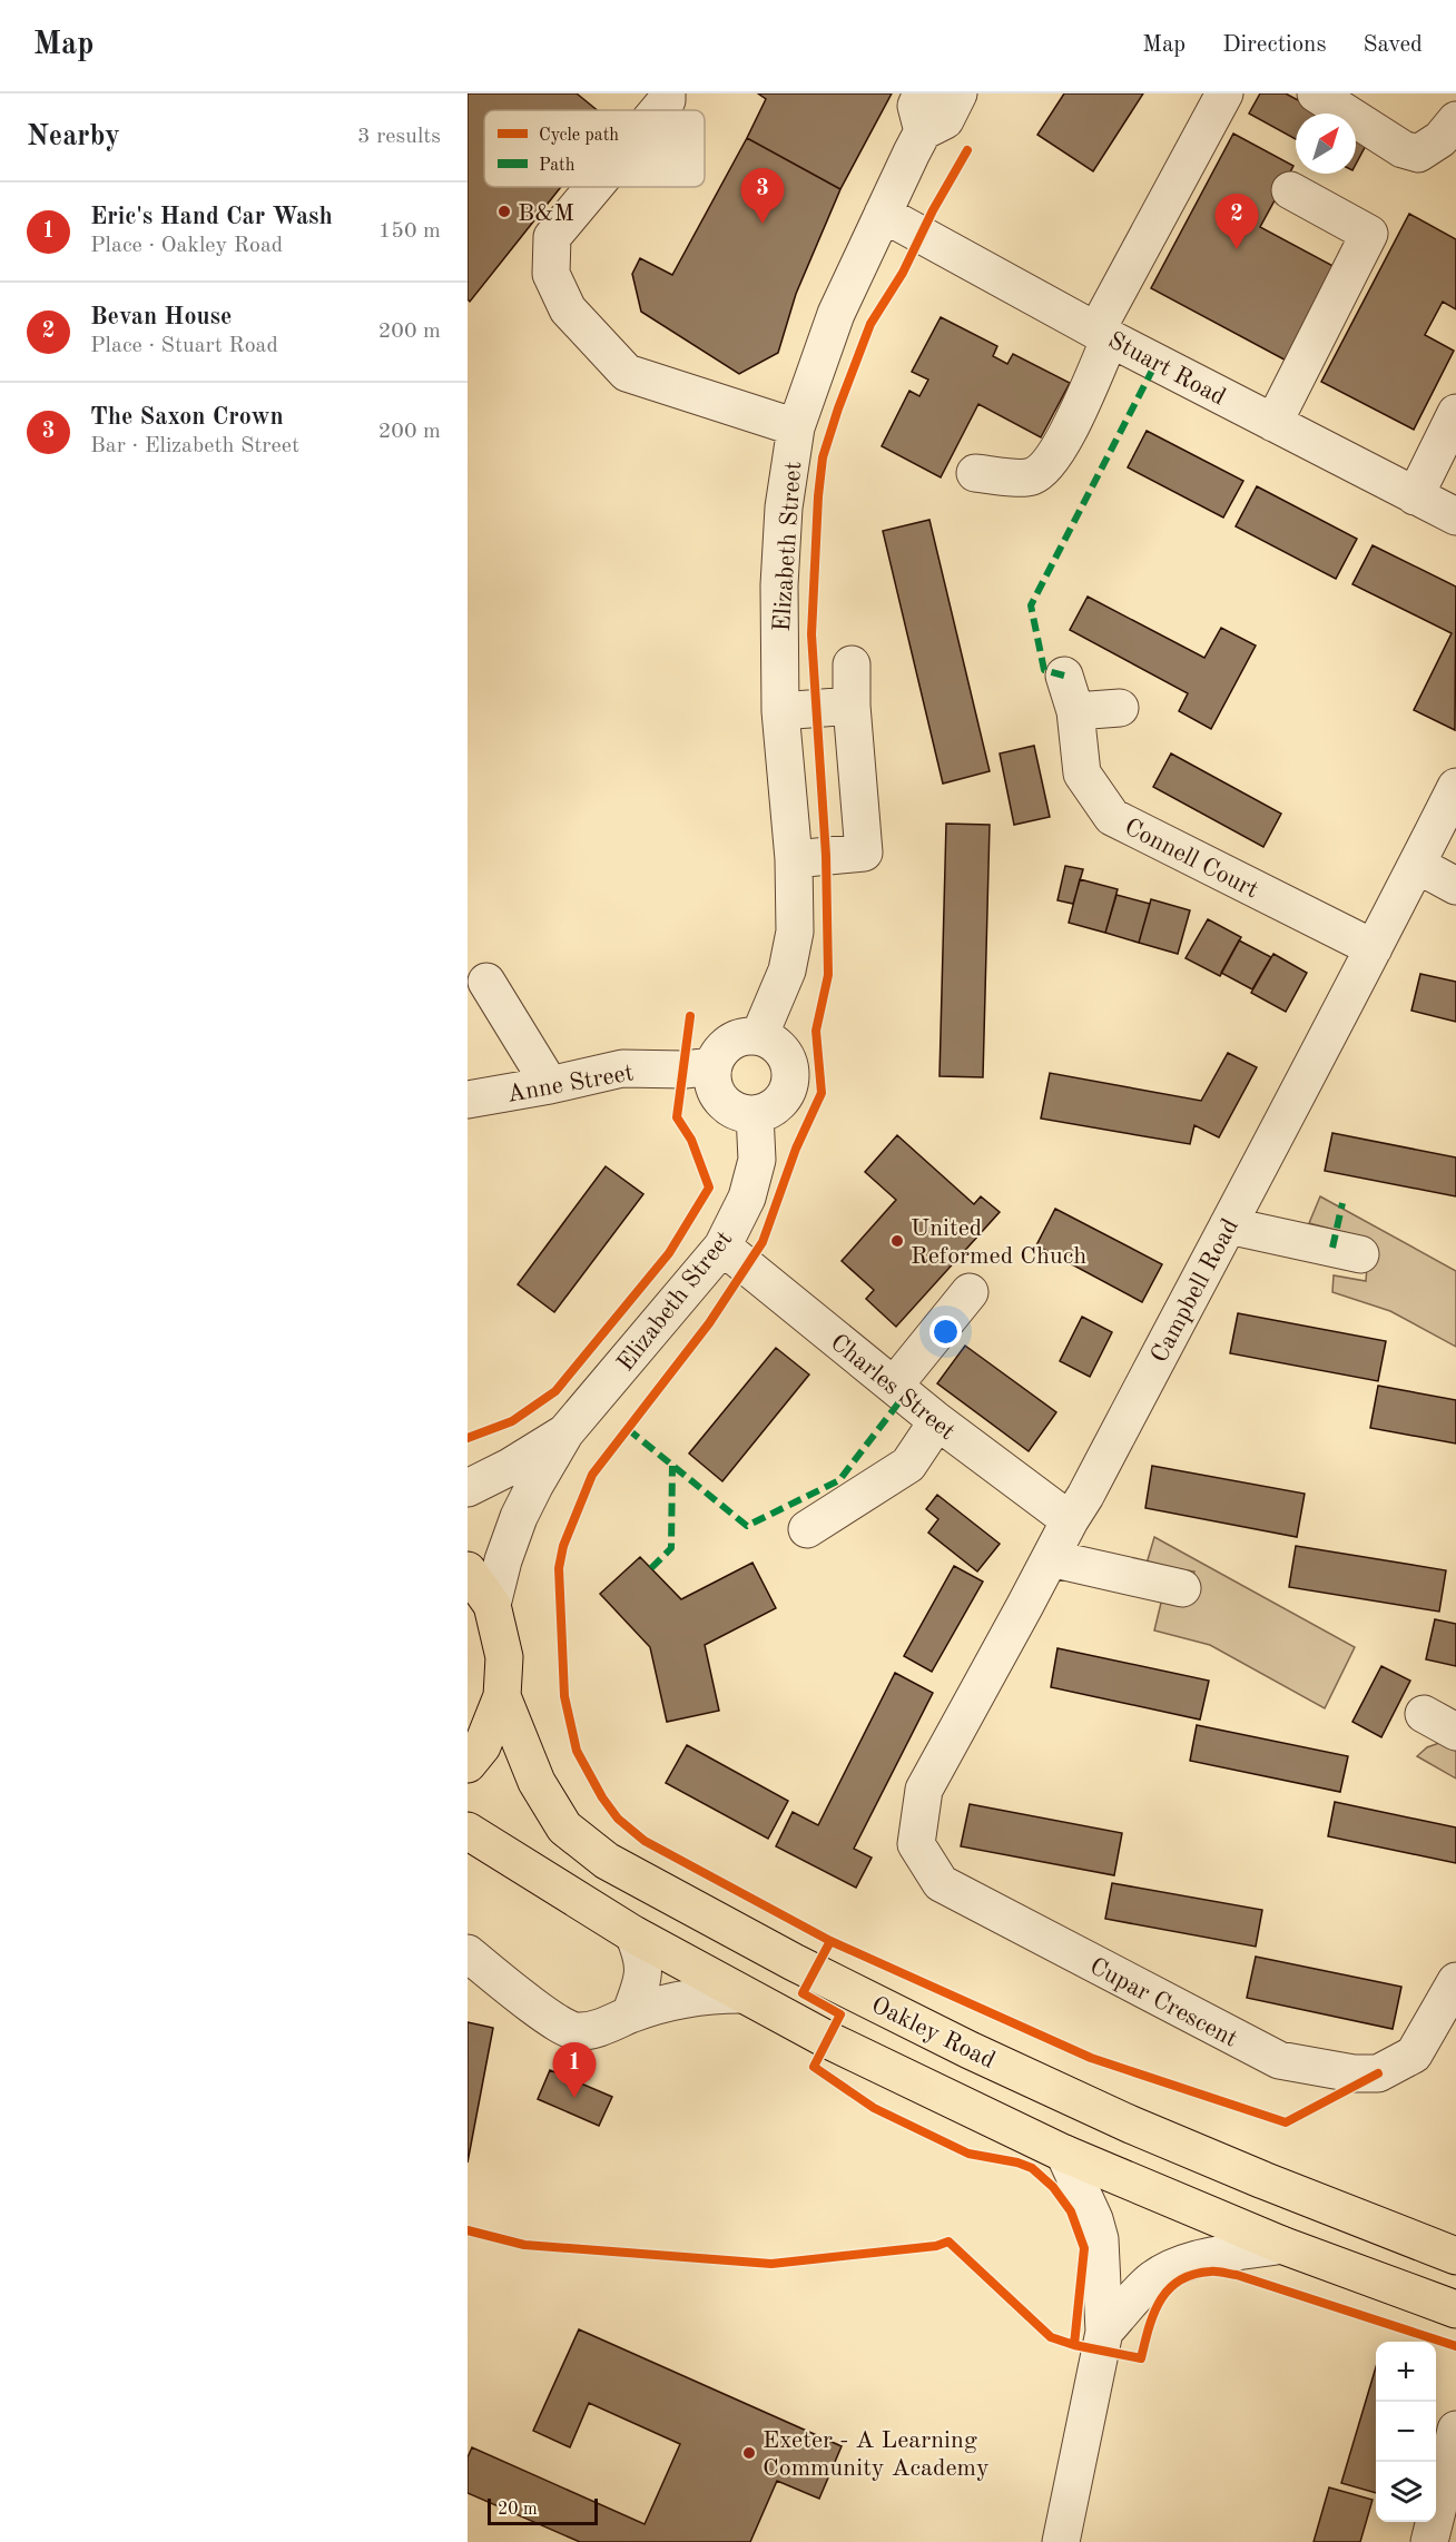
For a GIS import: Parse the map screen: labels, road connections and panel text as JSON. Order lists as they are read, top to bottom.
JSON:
{
  "streets": {
    "highway": ["Oakley Road"],
    "street": [
      "Stuart Road",
      "Elizabeth Street",
      "Connell Court",
      "Anne Street",
      "Campbell Road",
      "Charles Street",
      "Cupar Crescent"
    ]
  },
  "crossings": [
    ["Stuart Road", "Elizabeth Street"],
    ["Elizabeth Street", "Anne Street"],
    ["Elizabeth Street", "Charles Street"],
    ["Connell Court", "Campbell Road"],
    ["Campbell Road", "Charles Street"],
    ["Campbell Road", "Cupar Crescent"]
  ],
  "places": ["B&M", "United Reformed Chuch", "Exeter - A Learning Community Academy"],
  "legend": ["Cycle path", "Path"],
  "scale_bar": "20 m",
  "north": "top right",
  "page": {
    "header": "Map",
    "nav": ["Map", "Directions", "Saved"],
    "heading": ["Nearby", "3 results"],
    "pins": ["3", "2", "1"],
    "list": [
      {
        "mark": "1",
        "name": "Eric's Hand Car Wash",
        "note": "Place · Oakley Road",
        "value": "150 m"
      },
      {
        "mark": "2",
        "name": "Bevan House",
        "note": "Place · Stuart Road",
        "value": "200 m"
      },
      {
        "mark": "3",
        "name": "The Saxon Crown",
        "note": "Bar · Elizabeth Street",
        "value": "200 m"
      }
    ],
    "map_buttons": ["+", "−"],
    "scale": "20 m"
  }
}
